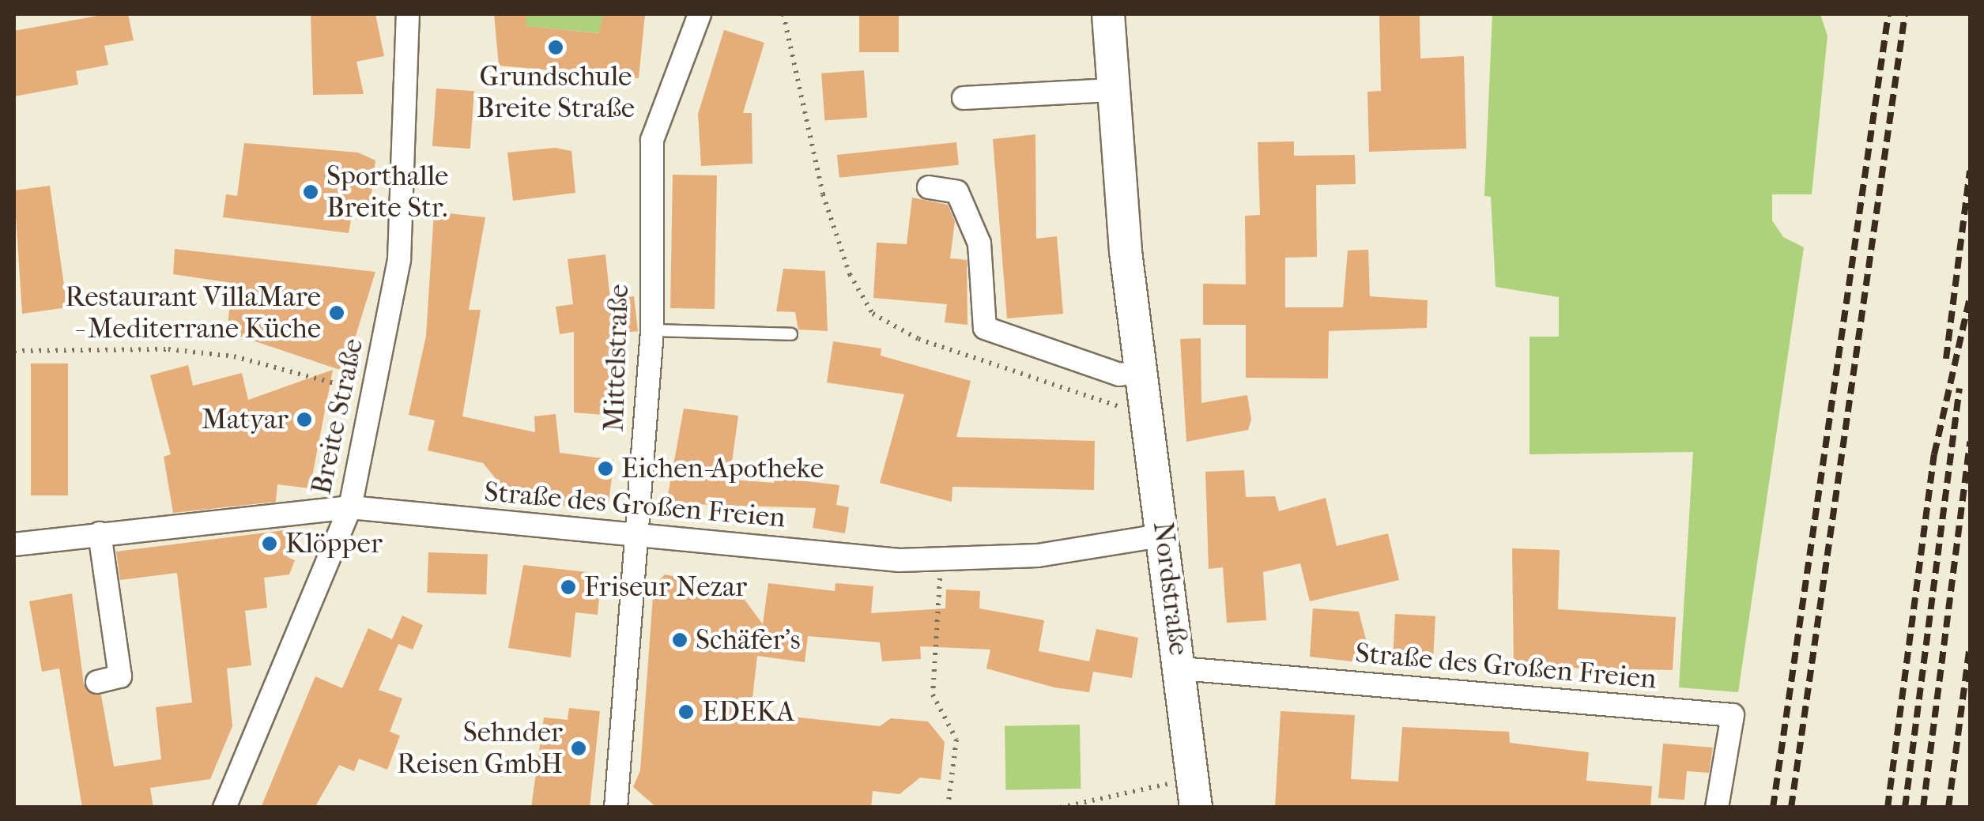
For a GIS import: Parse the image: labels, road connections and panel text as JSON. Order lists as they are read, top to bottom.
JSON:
{
  "streets": {
    "main road": ["Nordstraße"],
    "street": ["Mittelstraße", "Breite Straße", "Straße des Großen Freien"]
  },
  "crossings": [
    ["Mittelstraße", "Straße des Großen Freien"],
    ["Breite Straße", "Straße des Großen Freien"],
    ["Straße des Großen Freien", "Nordstraße"]
  ],
  "places": [
    "Grundschule Breite Straße",
    "Sporthalle Breite Str.",
    "Restaurant VillaMare - Mediterrane Küche",
    "Matyar",
    "Eichen-Apotheke",
    "Klöpper",
    "Friseur Nezar",
    "Schäfer's",
    "EDEKA",
    "Sehnder Reisen GmbH"
  ]
}
